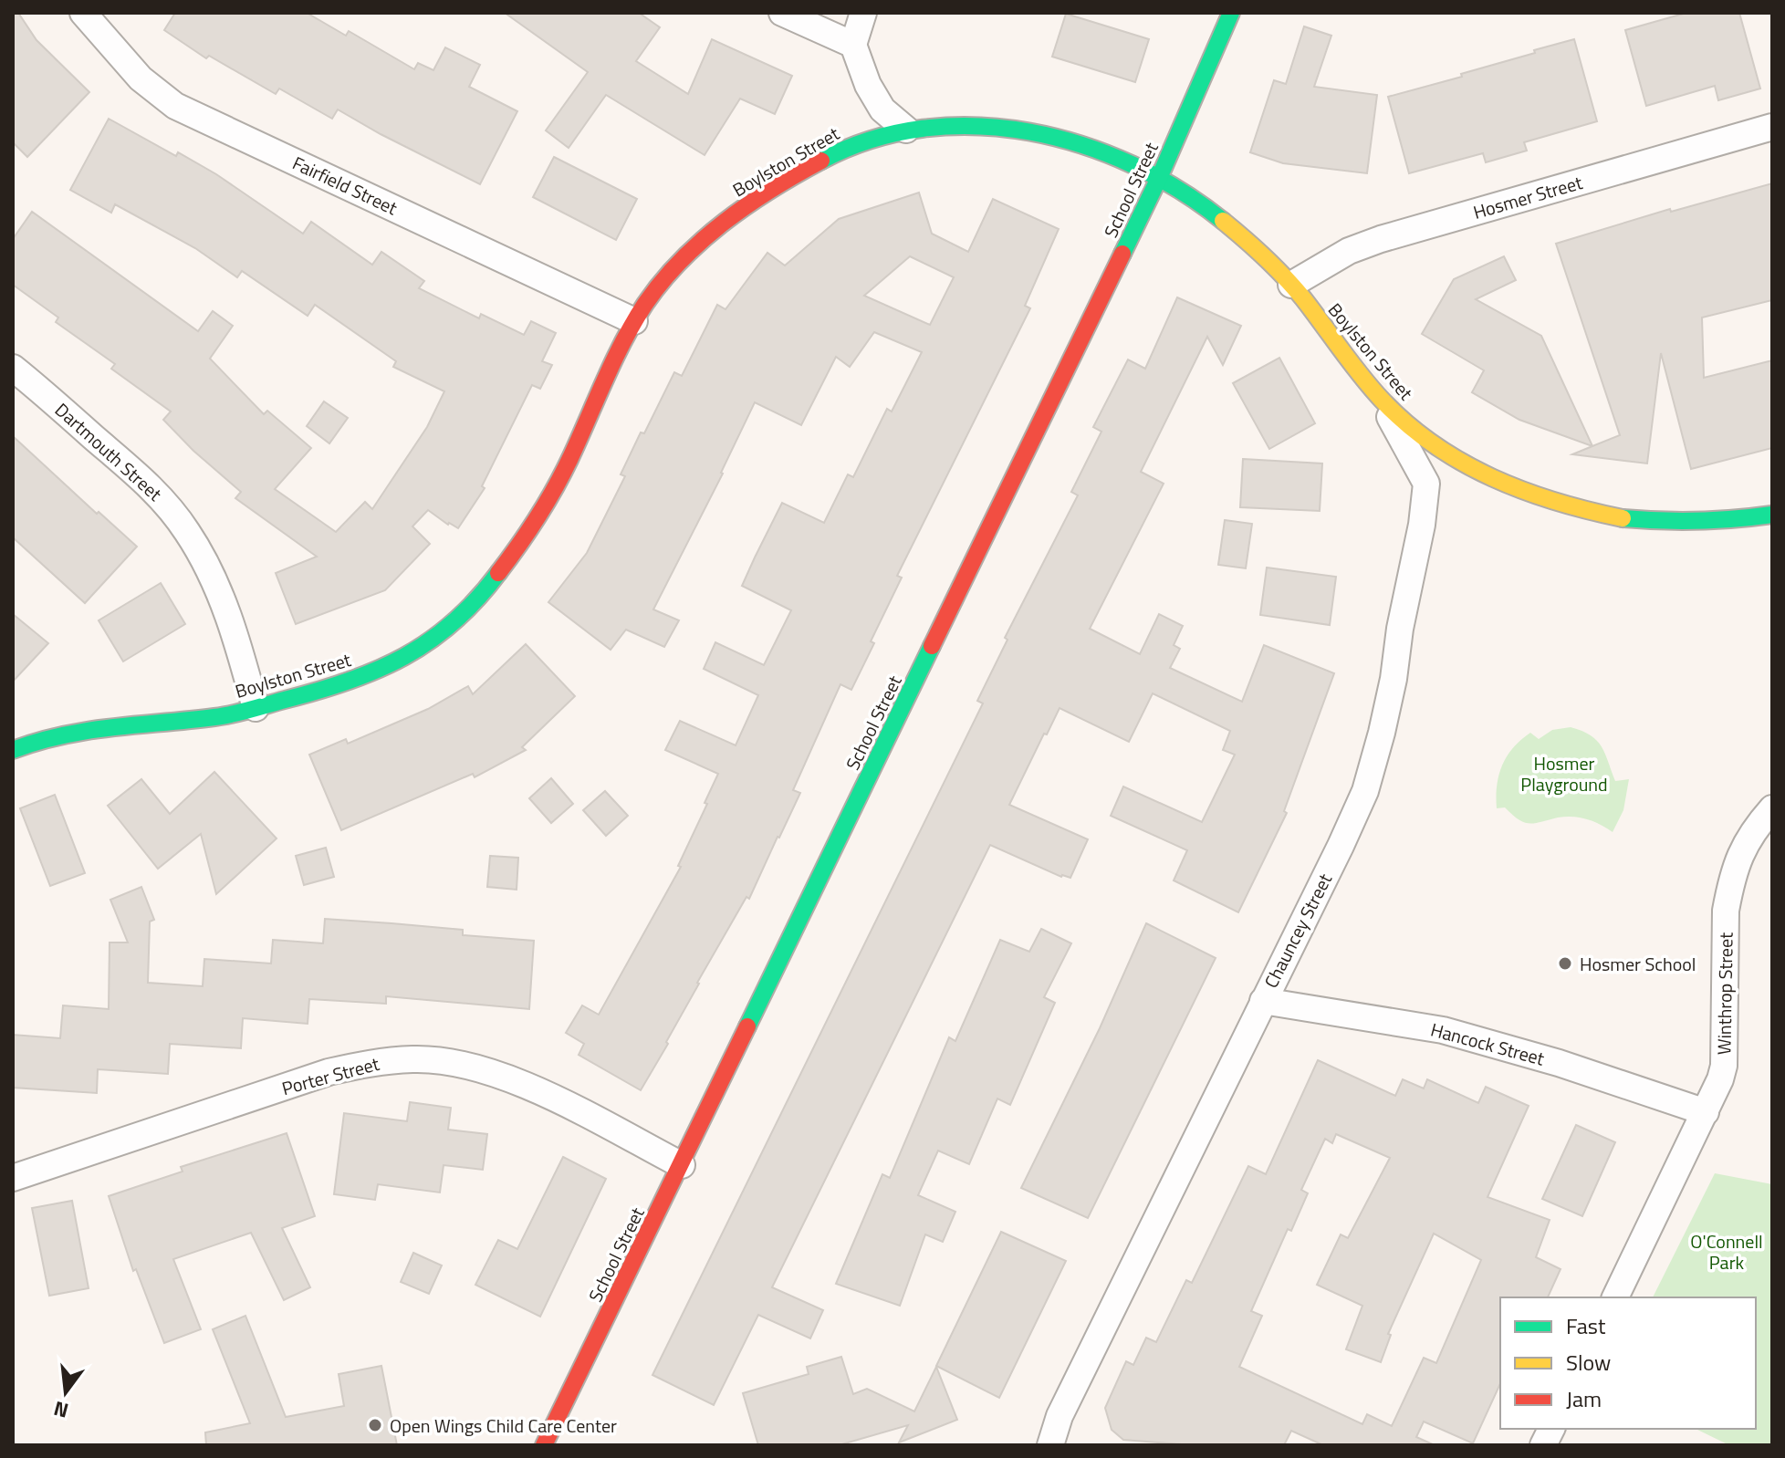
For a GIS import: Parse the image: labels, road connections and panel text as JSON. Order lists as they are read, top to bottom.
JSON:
{
  "streets": {
    "street": [
      "Boylston Street",
      "Fairfield Street",
      "School Street",
      "Hosmer Street",
      "Dartmouth Street",
      "Chauncey Street",
      "Winthrop Street",
      "Hancock Street",
      "Porter Street"
    ]
  },
  "crossings": [
    ["Boylston Street", "Fairfield Street"],
    ["Boylston Street", "School Street"],
    ["Boylston Street", "Hosmer Street"],
    ["Boylston Street", "Dartmouth Street"],
    ["Boylston Street", "Chauncey Street"],
    ["School Street", "Porter Street"],
    ["Chauncey Street", "Hancock Street"],
    ["Winthrop Street", "Hancock Street"]
  ],
  "parks": ["Hosmer Playground", "O'Connell Park"],
  "places": ["Hosmer School", "Open Wings Child Care Center"],
  "legend": ["Fast", "Slow", "Jam"],
  "north": "bottom"
}
